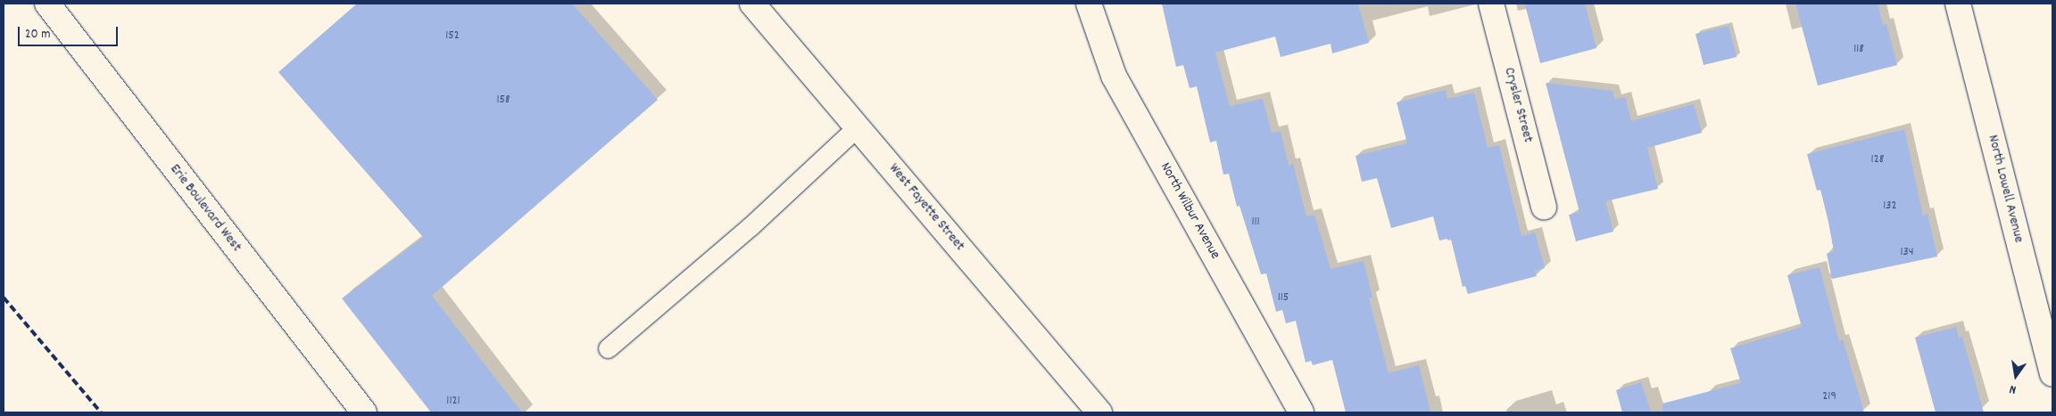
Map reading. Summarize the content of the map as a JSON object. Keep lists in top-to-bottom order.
{
  "streets": {
    "street": [
      "Crysler Street",
      "North Lowell Avenue",
      "West Fayette Street",
      "Erie Boulevard West",
      "North Wilbur Avenue"
    ]
  },
  "house_numbers": [
    "152",
    "118",
    "158",
    "128",
    "132",
    "111",
    "134",
    "115",
    "219",
    "1121"
  ],
  "scale_bar": "20 m",
  "north": "bottom"
}
